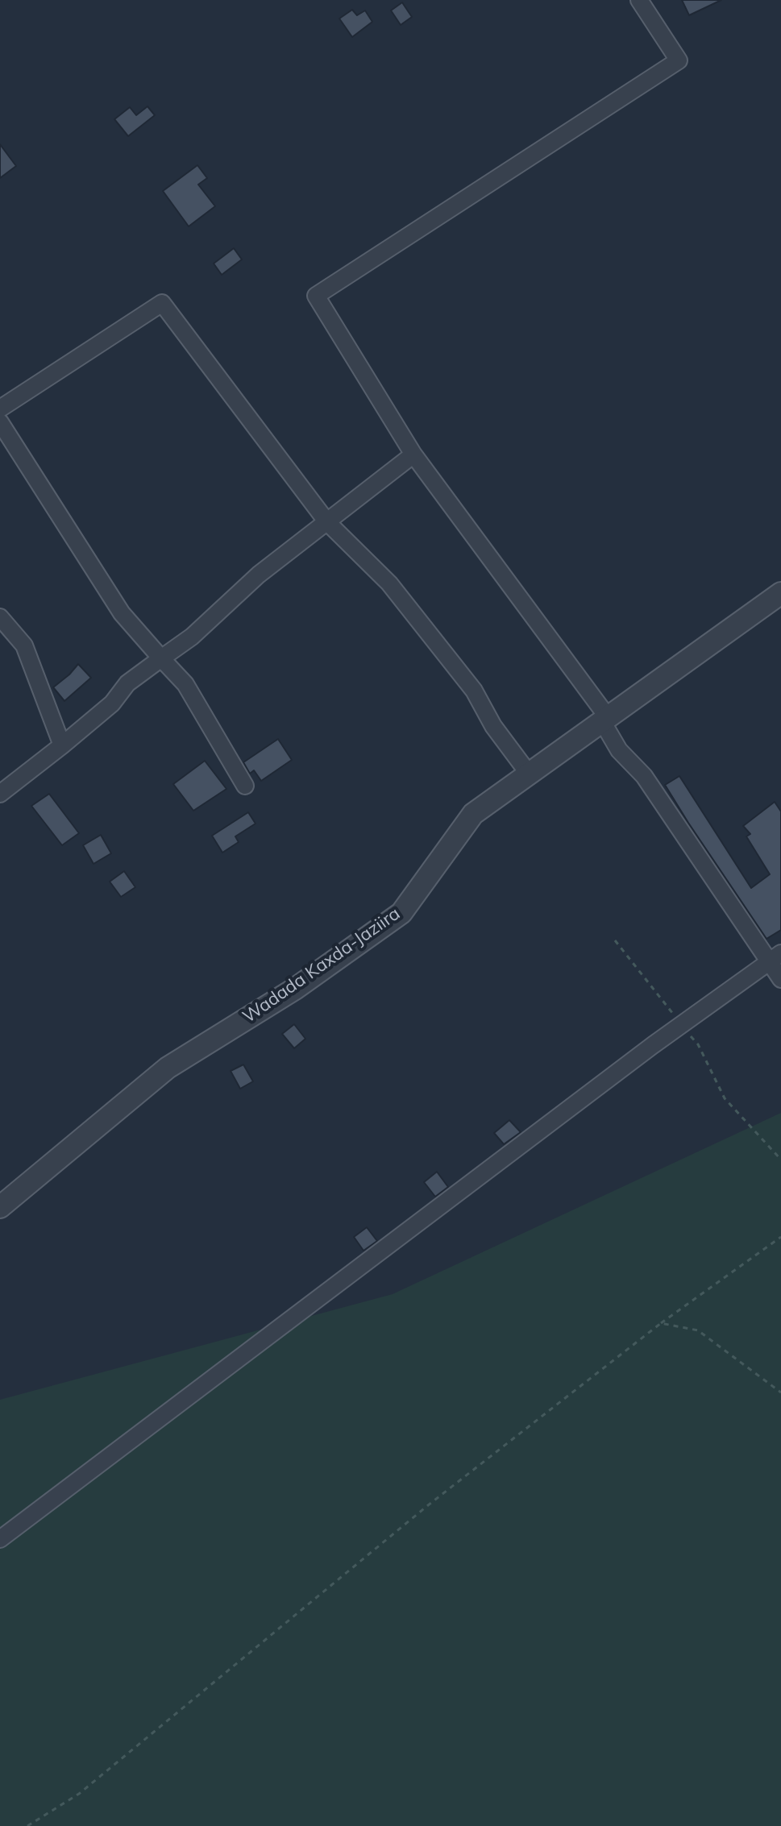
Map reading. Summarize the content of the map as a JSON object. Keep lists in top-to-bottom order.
{
  "streets": {
    "street": ["Wadada Kaxda-Jaziira"]
  }
}
